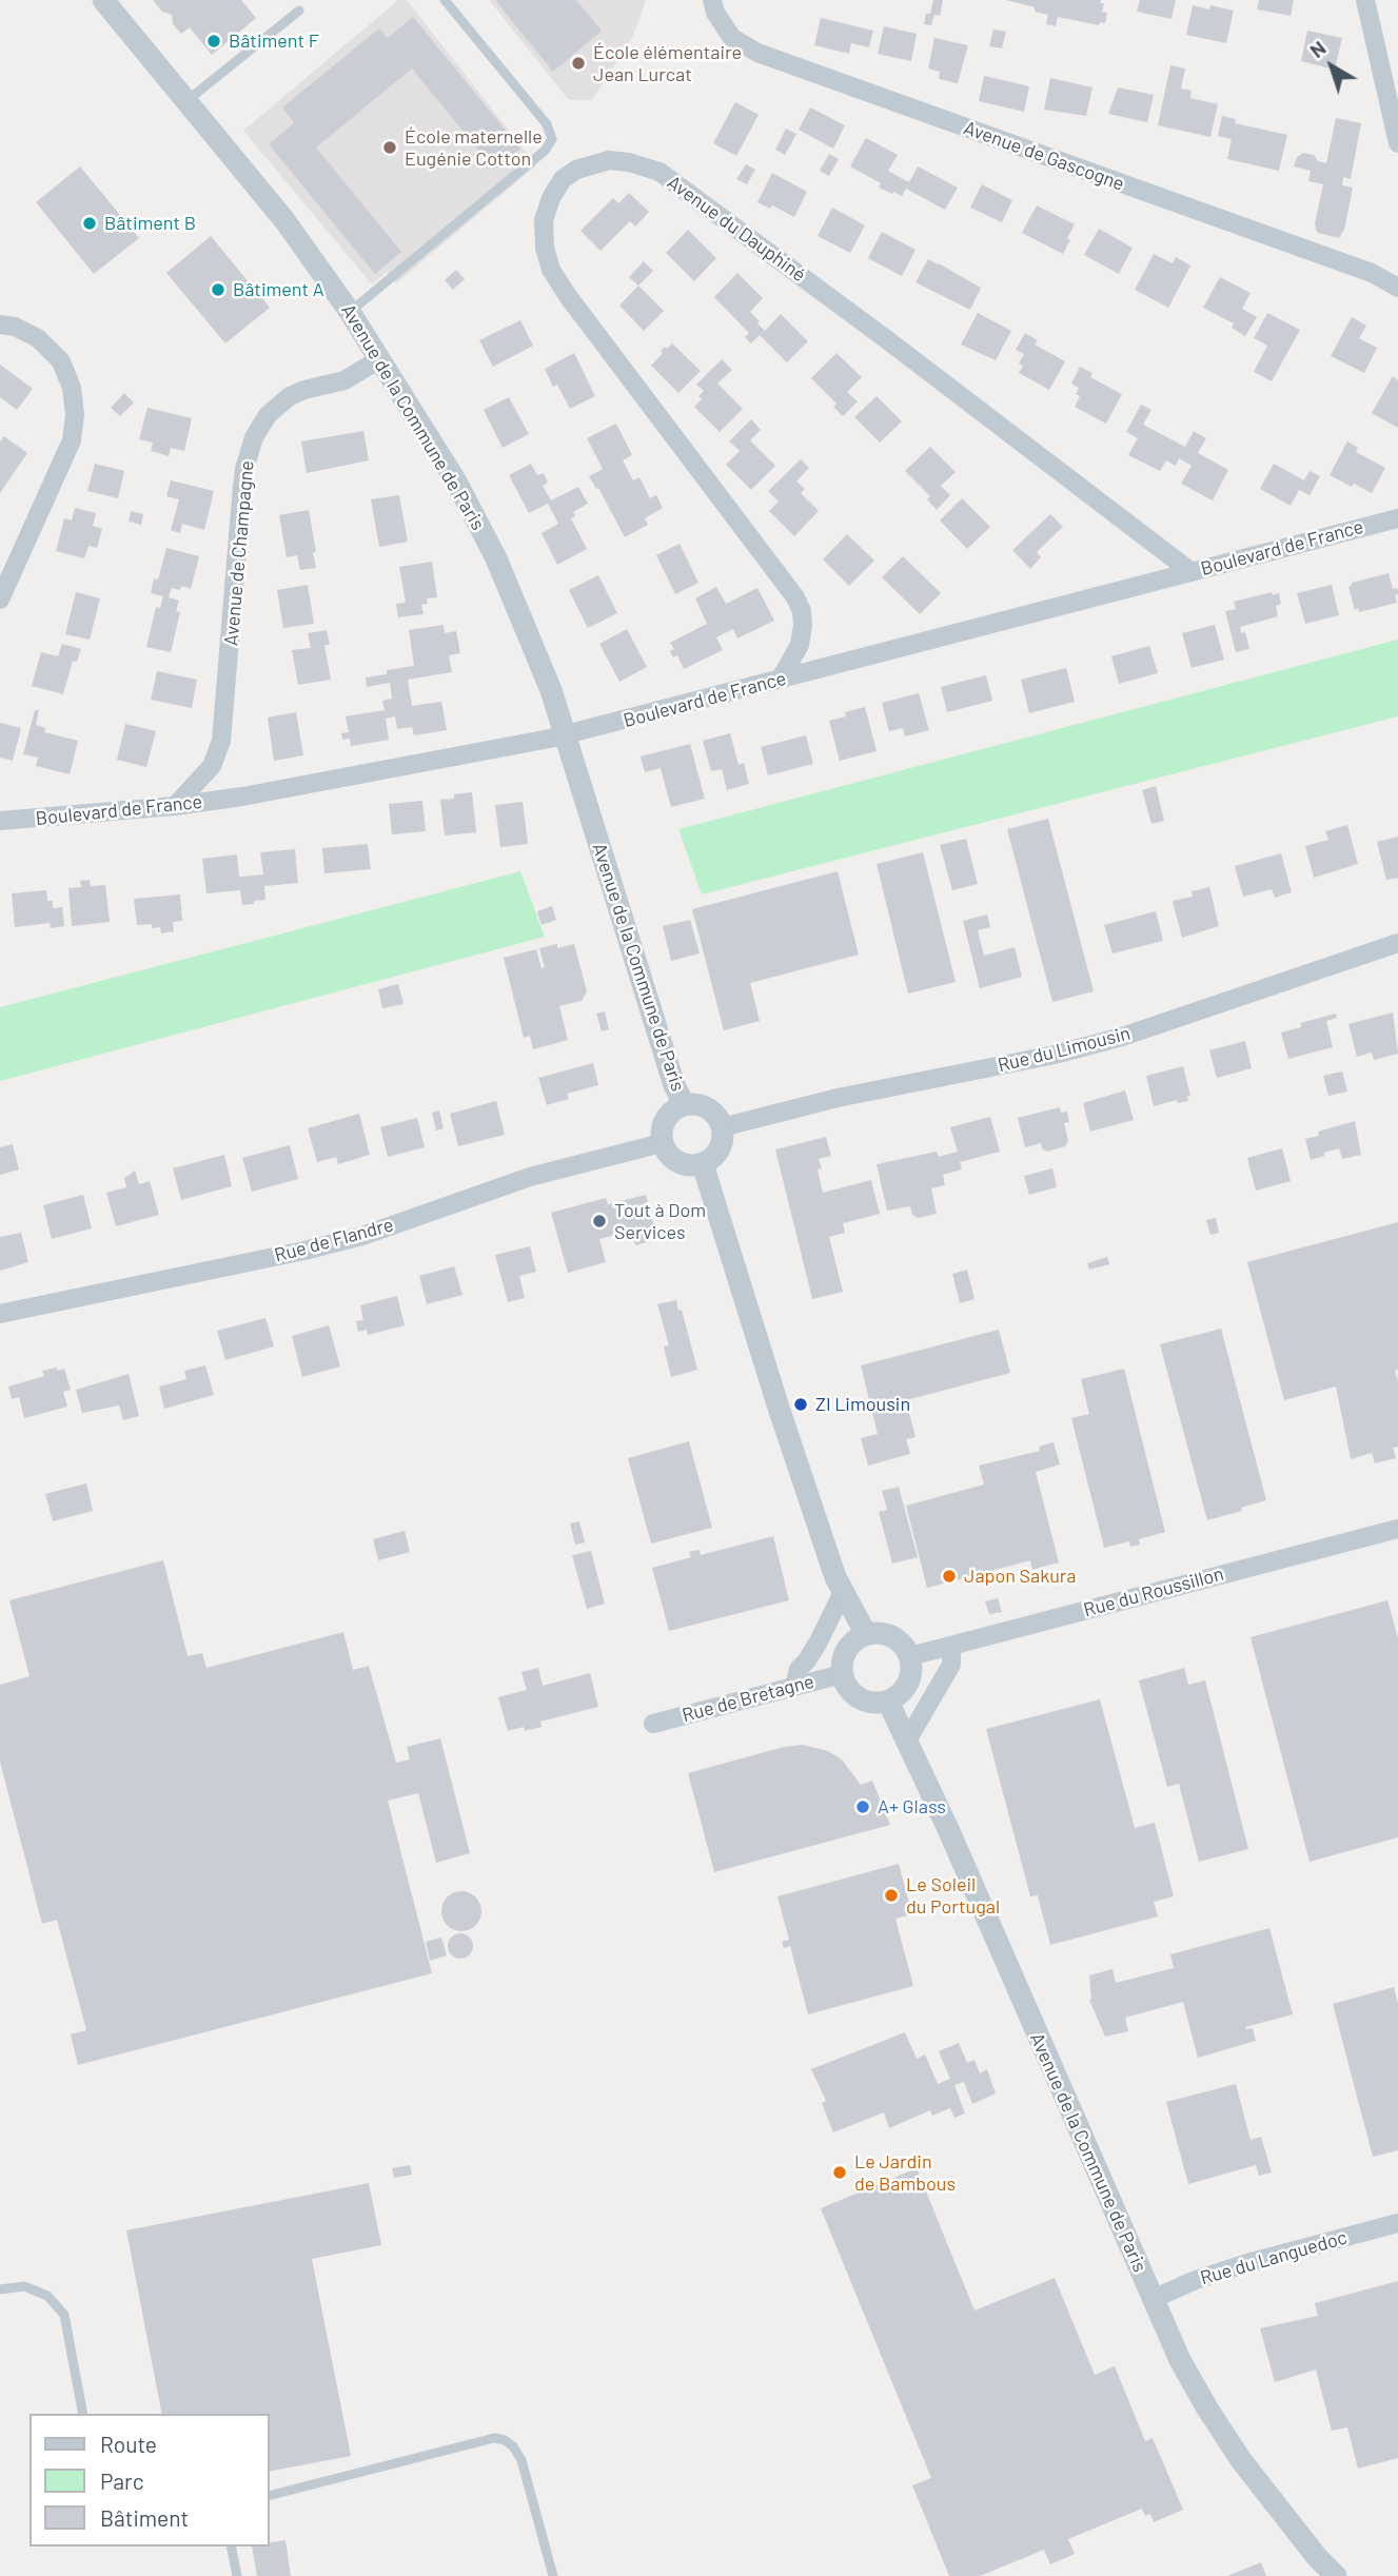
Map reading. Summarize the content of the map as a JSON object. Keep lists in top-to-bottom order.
{
  "streets": {
    "street": [
      "Avenue de Gascogne",
      "Avenue du Dauphiné",
      "Avenue de la Commune de Paris",
      "Boulevard de France",
      "Avenue de Champagne",
      "Rue du Limousin",
      "Rue de Flandre",
      "Rue du Roussillon",
      "Rue de Bretagne",
      "Rue du Languedoc"
    ]
  },
  "crossings": [
    ["Avenue du Dauphiné", "Boulevard de France"],
    ["Avenue de la Commune de Paris", "Boulevard de France"],
    ["Avenue de la Commune de Paris", "Avenue de Champagne"],
    ["Avenue de la Commune de Paris", "Rue du Limousin"],
    ["Avenue de la Commune de Paris", "Rue de Flandre"],
    ["Avenue de la Commune de Paris", "Rue du Roussillon"],
    ["Avenue de la Commune de Paris", "Rue de Bretagne"],
    ["Avenue de la Commune de Paris", "Rue du Languedoc"],
    ["Boulevard de France", "Avenue de Champagne"],
    ["Rue du Limousin", "Rue de Flandre"],
    ["Rue du Roussillon", "Rue de Bretagne"]
  ],
  "places": [
    "Bâtiment F",
    "École élémentaire Jean Lurcat",
    "École maternelle Eugénie Cotton",
    "Bâtiment B",
    "Bâtiment A",
    "Tout à Dom Services",
    "ZI Limousin",
    "Japon Sakura",
    "A+ Glass",
    "Le Soleil du Portugal",
    "Le Jardin de Bambous"
  ],
  "legend": ["Route", "Parc", "Bâtiment"],
  "north": "top left"
}
